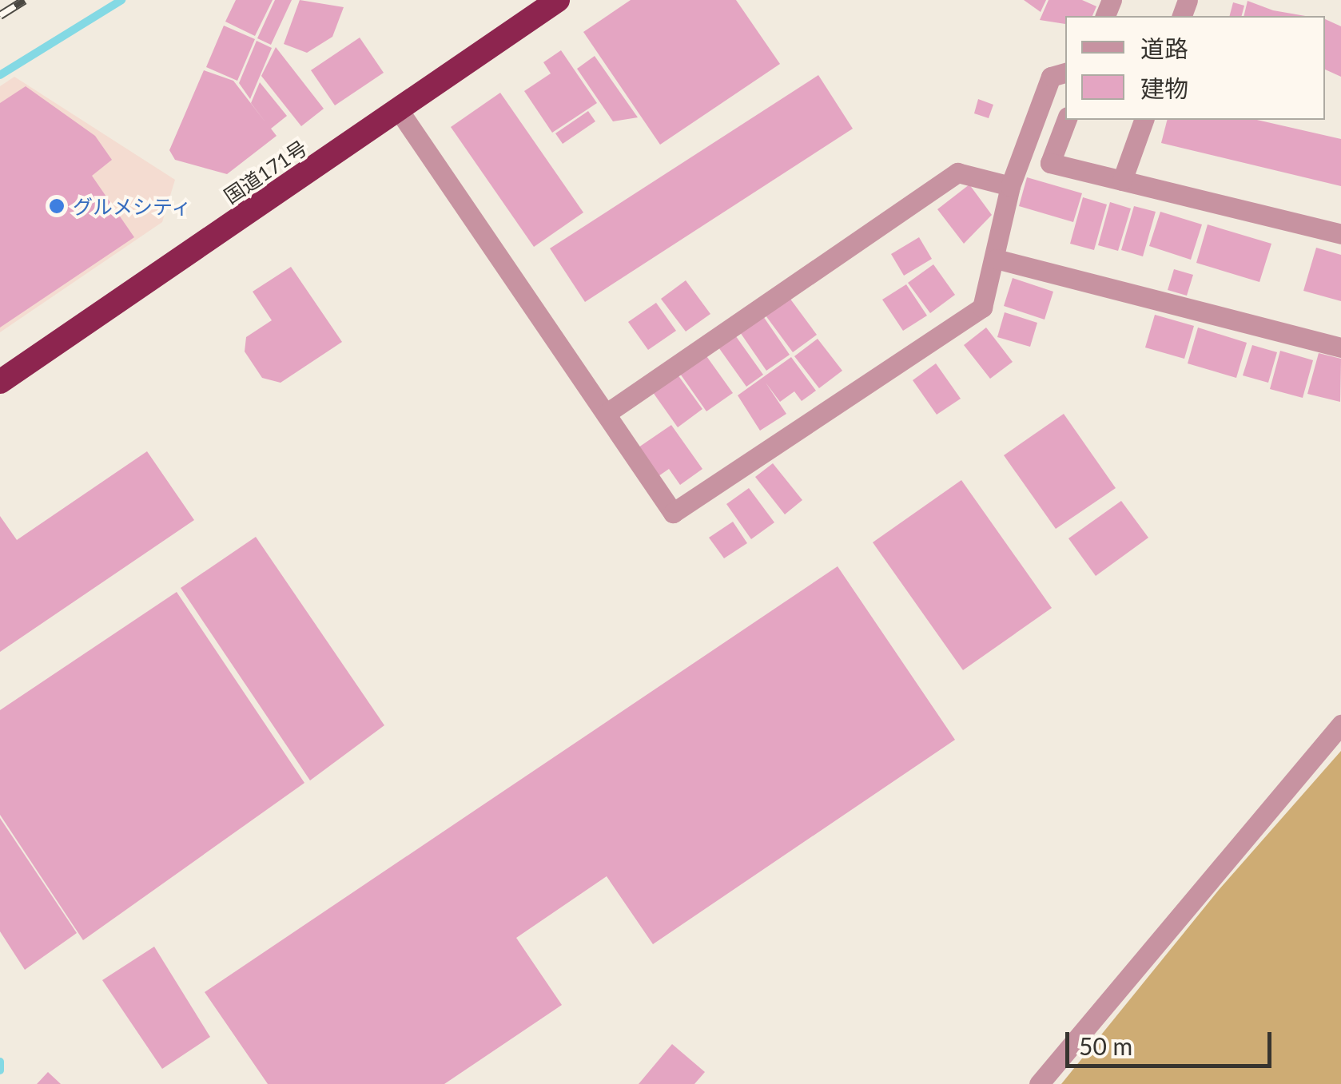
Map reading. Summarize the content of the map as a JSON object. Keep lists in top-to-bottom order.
{
  "streets": {
    "highway": ["国道171号"]
  },
  "places": ["グルメシティ"],
  "legend": ["道路", "建物"],
  "scale_bar": "50 m"
}
